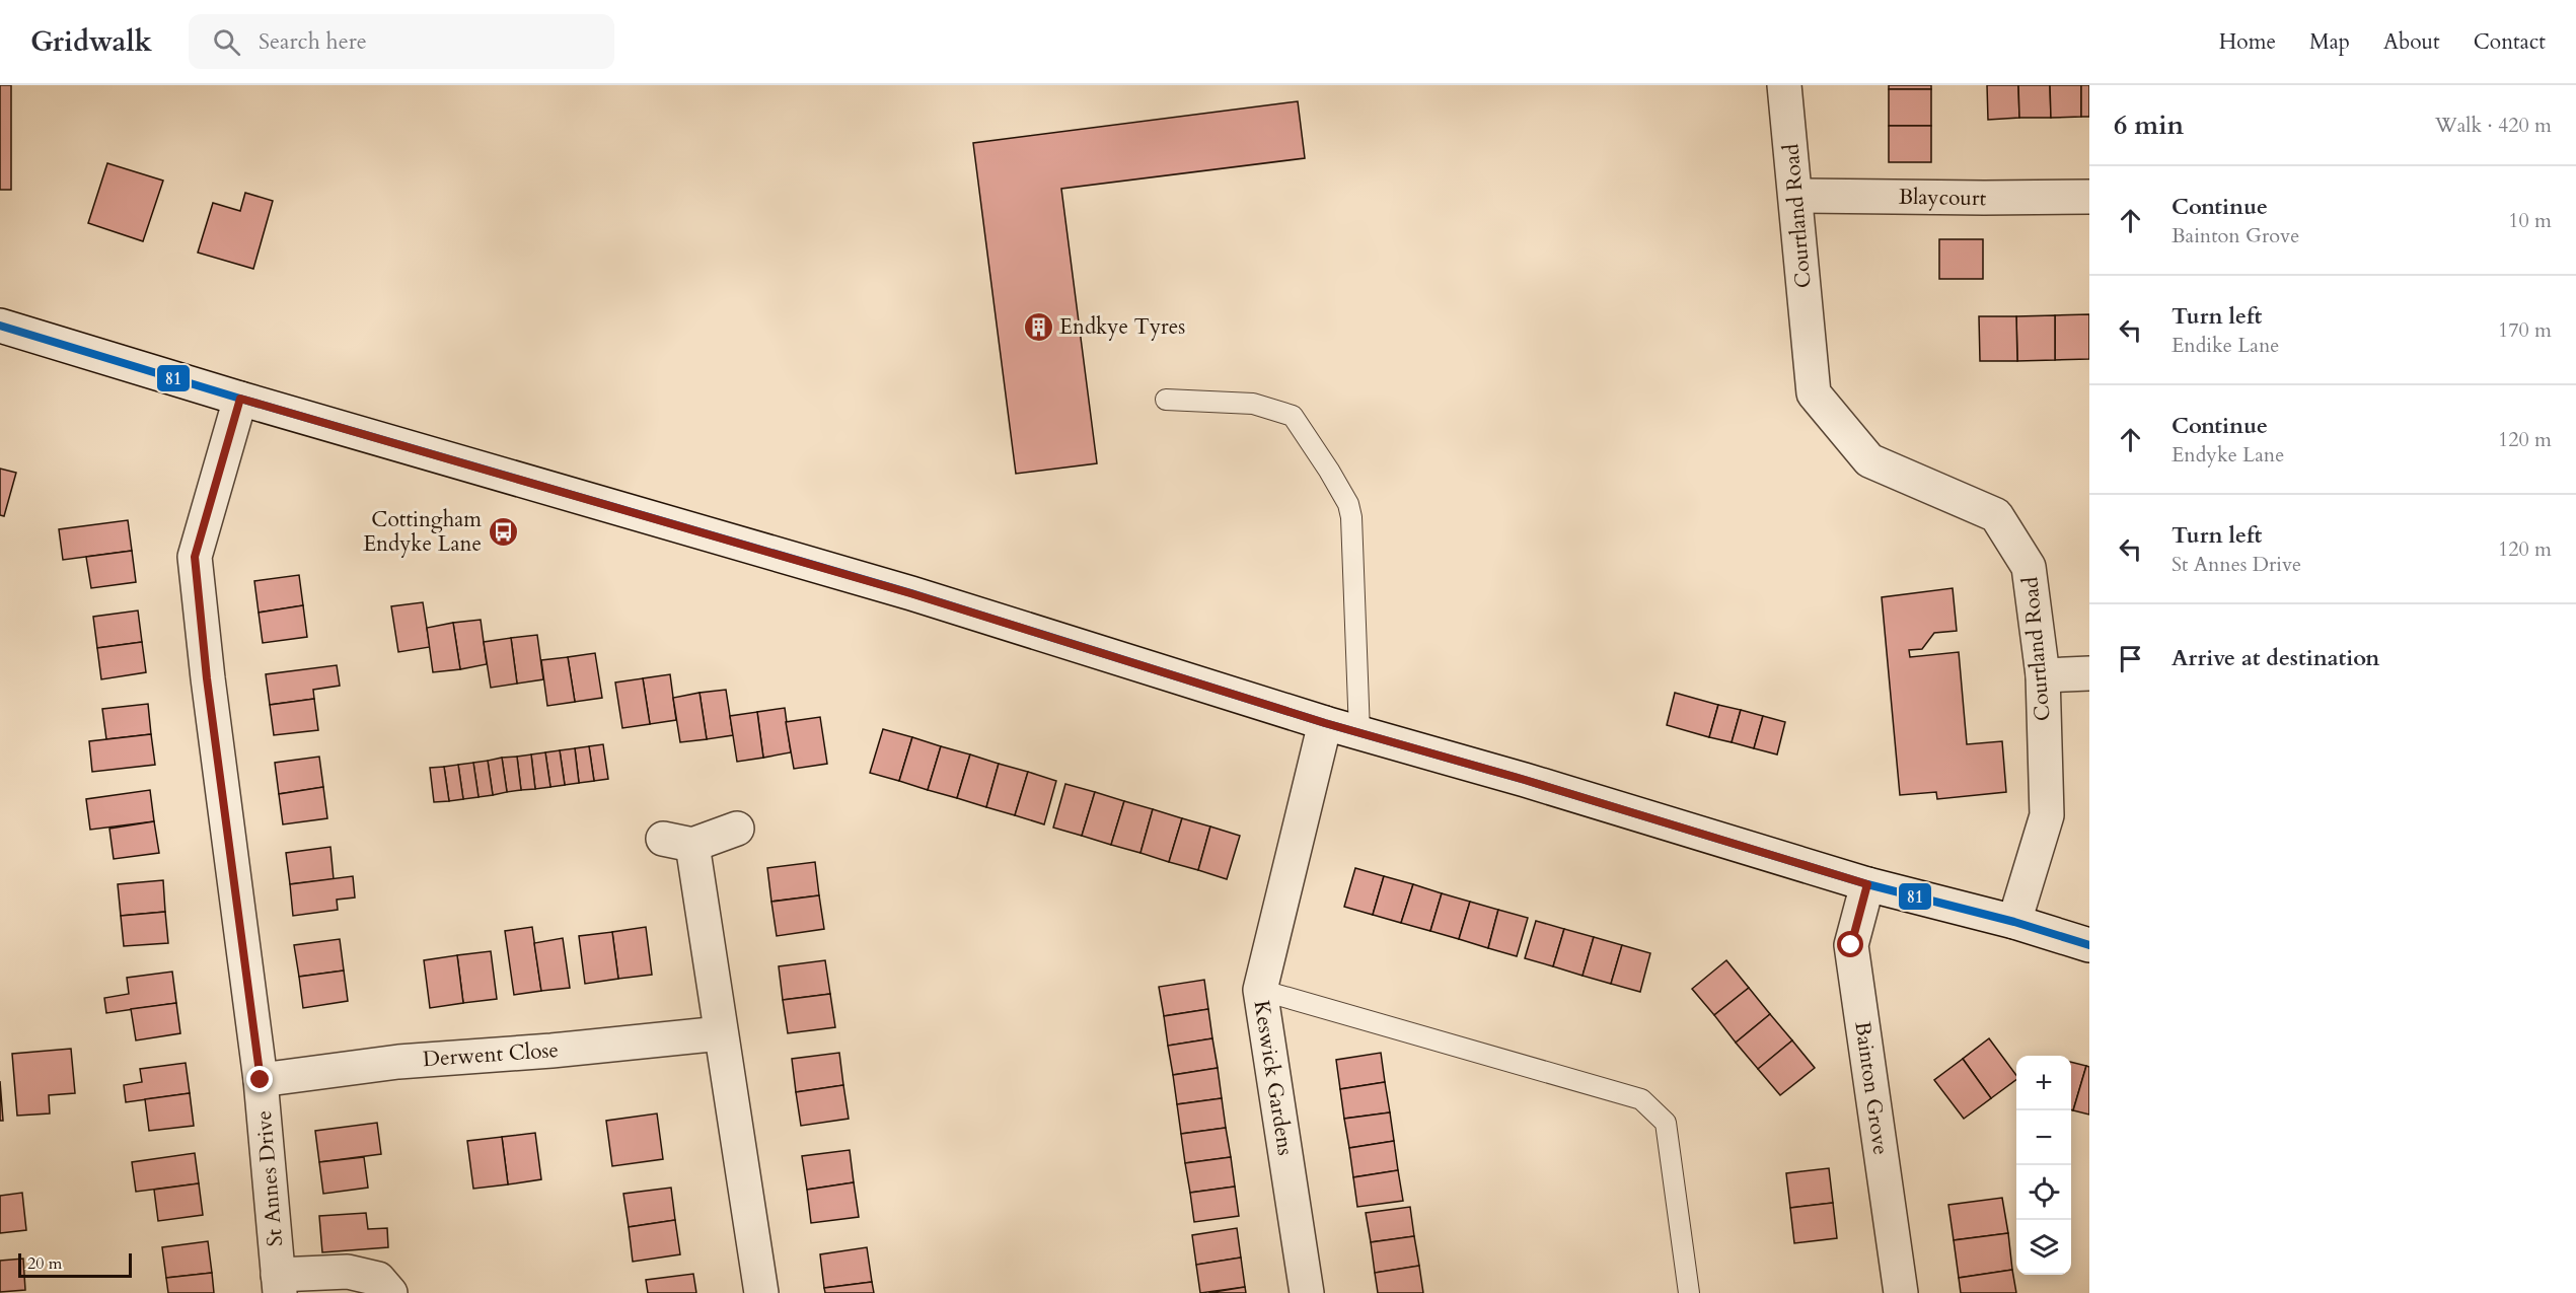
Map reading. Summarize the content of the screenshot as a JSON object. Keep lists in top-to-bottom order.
{
  "streets": {
    "street": [
      "Blaycourt",
      "Courtland Road",
      "Derwent Close",
      "Keswick Gardens",
      "Bainton Grove",
      "St Annes Drive"
    ]
  },
  "crossings": [
    ["Blaycourt", "Courtland Road"],
    ["Derwent Close", "St Annes Drive"]
  ],
  "places": {
    "building": ["Endkye Tyres"],
    "bus stop": ["Cottingham Endyke Lane"]
  },
  "lines": ["transit line 81"],
  "scale_bar": "20 m",
  "page": {
    "header": "Gridwalk",
    "search": "Search here",
    "nav": [
      "Home",
      "Map",
      "About",
      "Contact"
    ],
    "heading": ["6 min", "Walk · 420 m"],
    "list": [
      ["Continue", "Bainton Grove", "10 m"],
      ["Turn left", "Endike Lane", "170 m"],
      ["Continue", "Endyke Lane", "120 m"],
      ["Turn left", "St Annes Drive", "120 m"],
      "Arrive at destination"
    ],
    "map_buttons": ["+", "−"],
    "scale": "20 m"
  }
}
